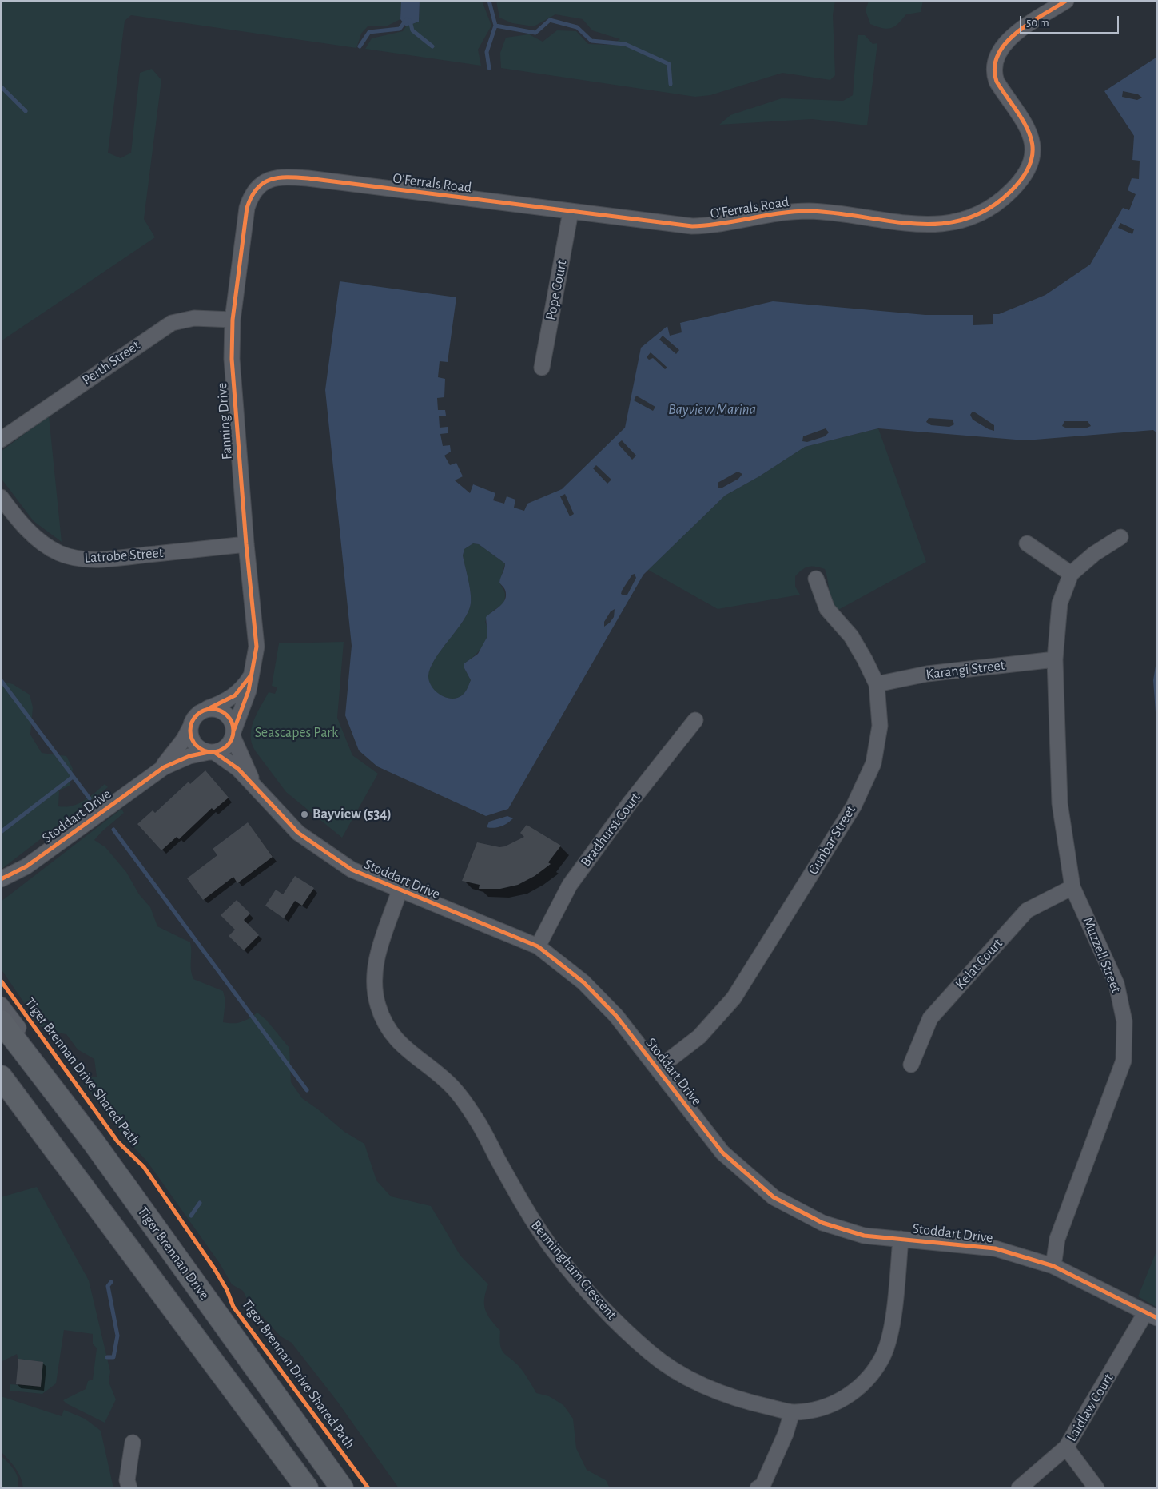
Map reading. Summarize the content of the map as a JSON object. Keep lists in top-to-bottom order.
{
  "streets": {
    "main road": ["Tiger Brennan Drive"],
    "street": [
      "O'Ferrals Road",
      "Pope Court",
      "Perth Street",
      "Fanning Drive",
      "Latrobe Street",
      "Karangi Street",
      "Stoddart Drive",
      "Bradhurst Court",
      "Gunbar Street",
      "Muzzell Street",
      "Kelat Court",
      "Bermingham Crescent",
      "Laidlaw Court"
    ],
    "cycle path": ["Tiger Brennan Drive Shared Path"]
  },
  "crossings": [
    ["O'Ferrals Road", "Pope Court"],
    ["O'Ferrals Road", "Fanning Drive"],
    ["Perth Street", "Fanning Drive"],
    ["Fanning Drive", "Latrobe Street"],
    ["Fanning Drive", "Stoddart Drive"],
    ["Karangi Street", "Gunbar Street"],
    ["Karangi Street", "Muzzell Street"],
    ["Stoddart Drive", "Bradhurst Court"],
    ["Stoddart Drive", "Gunbar Street"],
    ["Stoddart Drive", "Muzzell Street"],
    ["Stoddart Drive", "Bermingham Crescent"],
    ["Stoddart Drive", "Laidlaw Court"],
    ["Muzzell Street", "Kelat Court"]
  ],
  "water": ["Bayview Marina"],
  "parks": ["Seascapes Park"],
  "places": ["Bayview (534)"],
  "scale_bar": "50 m"
}
